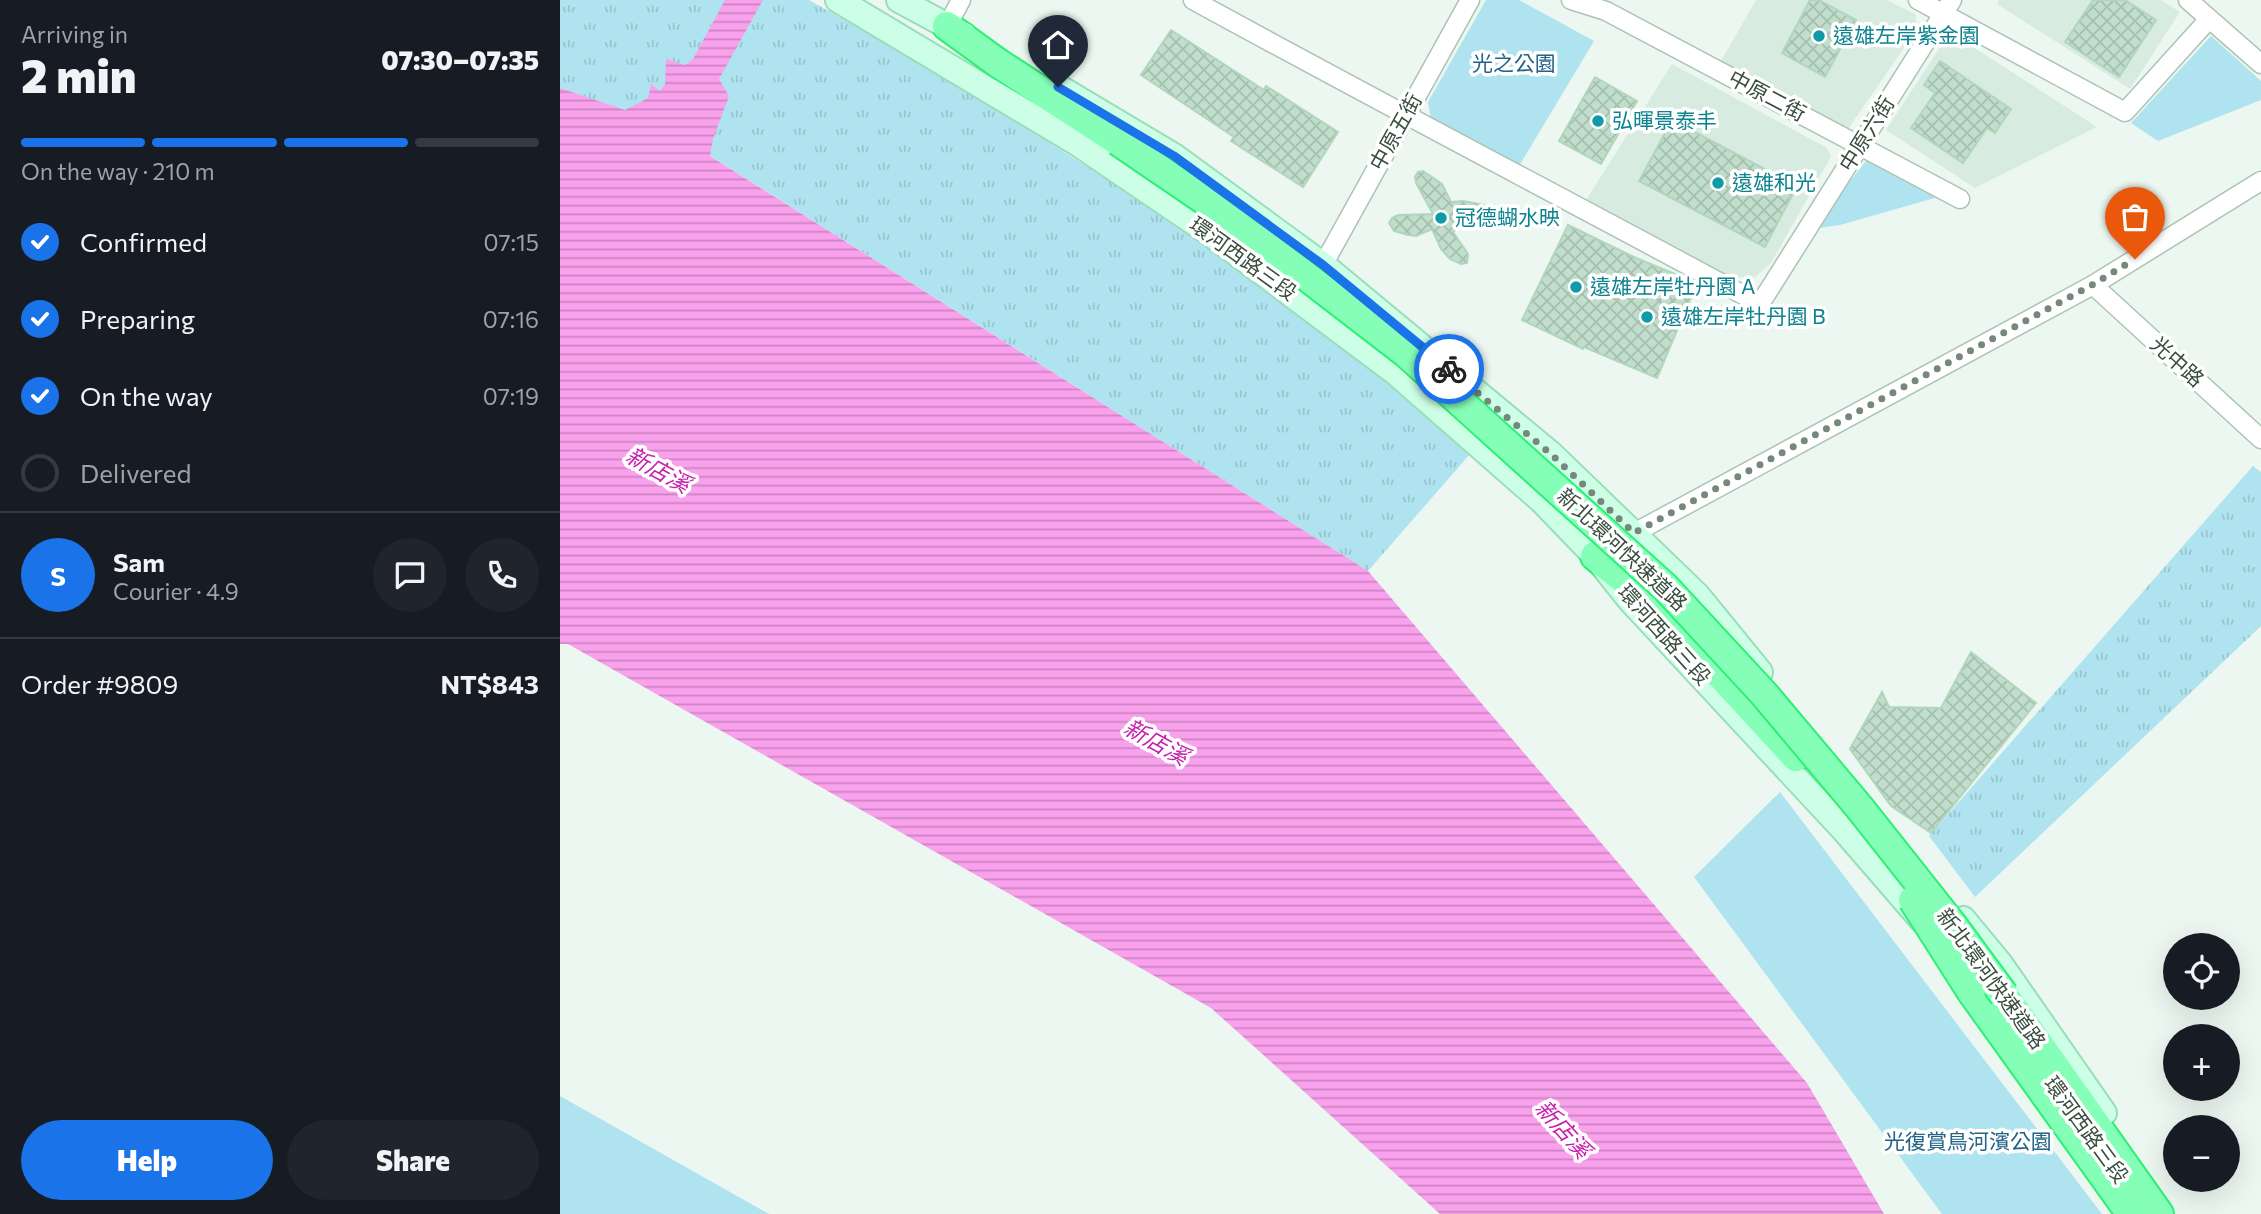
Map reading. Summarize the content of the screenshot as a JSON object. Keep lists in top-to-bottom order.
{
  "streets": {
    "highway": ["新北環河快速道路"],
    "main road": ["環河西路三段"],
    "street": [
      "中原二街",
      "中原五街",
      "中原六街",
      "光中路"
    ]
  },
  "crossings": [
    ["中原二街", "中原六街"],
    ["中原五街", "中原六街"],
    ["中原五街", "環河西路三段"],
    ["環河西路三段", "新北環河快速道路"]
  ],
  "water": ["新店溪"],
  "parks": ["光之公園", "光復賞鳥河濱公園"],
  "places": [
    "遠雄左岸紫金園",
    "弘暉景泰丰",
    "遠雄和光",
    "冠德蝴水映",
    "遠雄左岸牡丹園 A",
    "遠雄左岸牡丹園 B"
  ],
  "page": {
    "heading": ["2 min", "Arriving in", "07:30–07:35"],
    "panel": [
      "Sam",
      "Courier · 4.9",
      "Order #9809",
      "NT$843"
    ],
    "bar": "On the way · 210 m",
    "list": [
      ["Confirmed", "07:15"],
      ["Preparing", "07:16"],
      ["On the way", "07:19"],
      "Delivered"
    ],
    "round": "S",
    "map_buttons": ["+", "−"],
    "buttons": ["Help", "Share"]
  }
}
